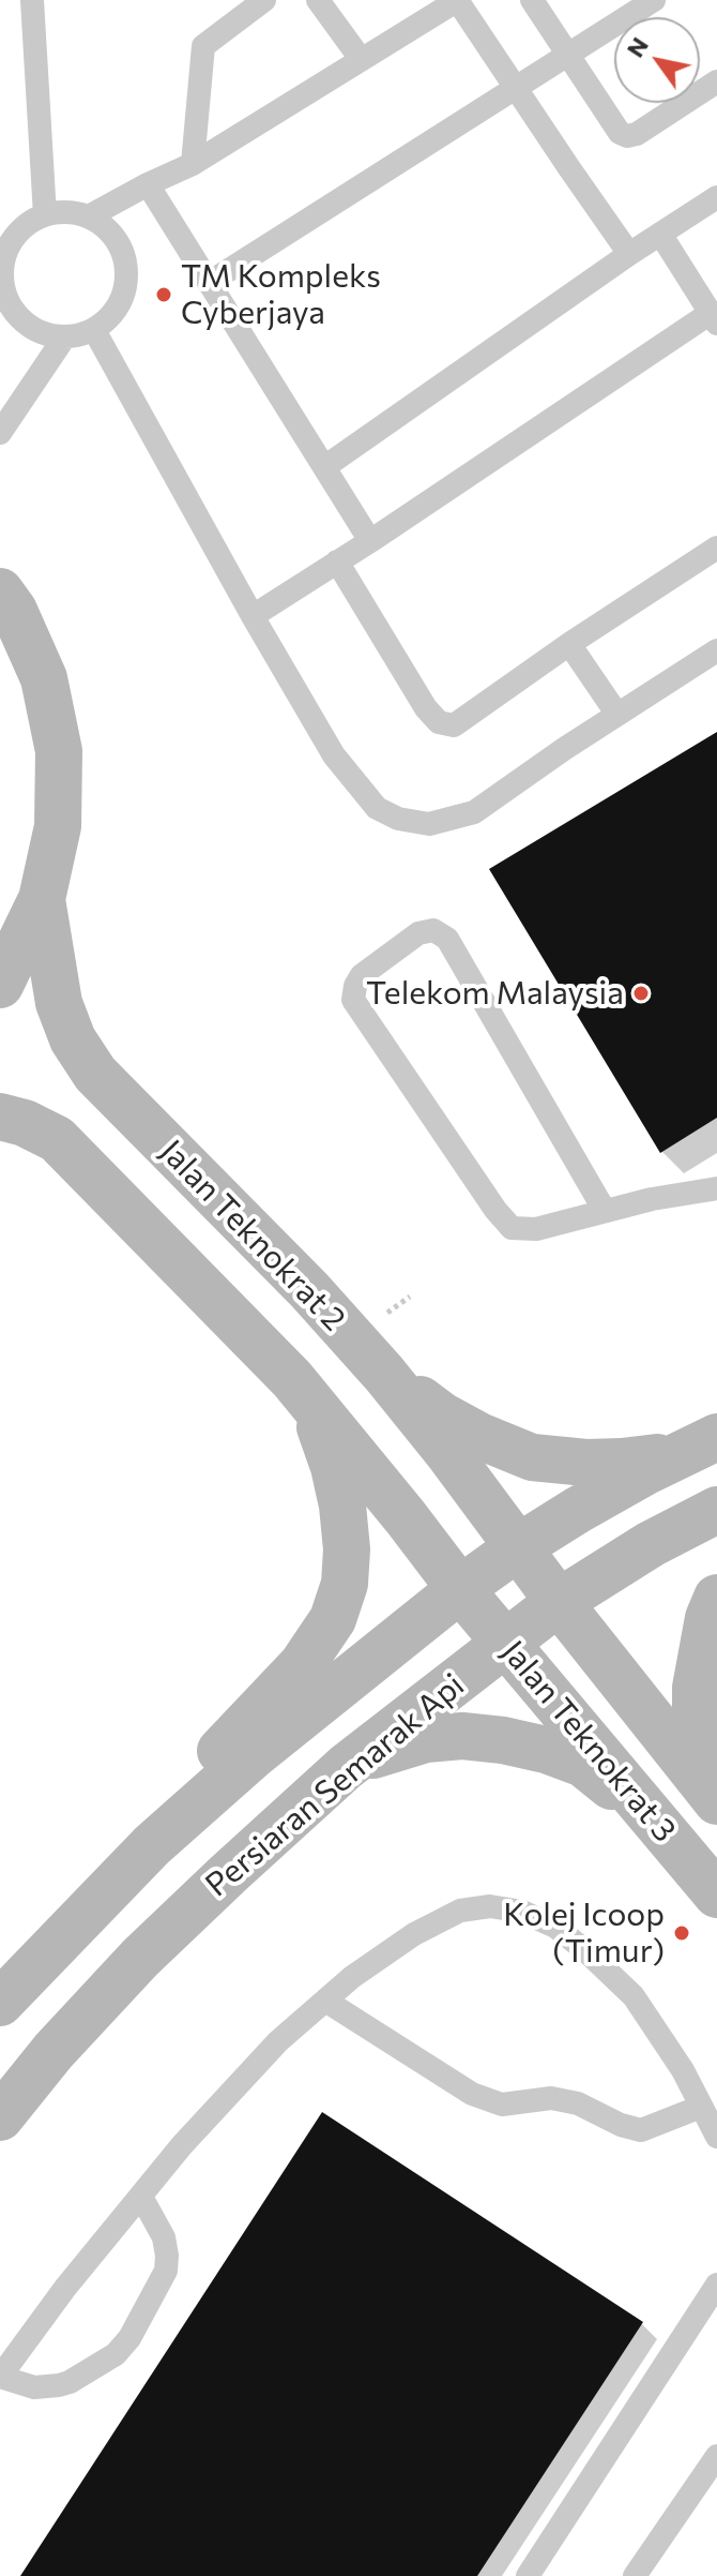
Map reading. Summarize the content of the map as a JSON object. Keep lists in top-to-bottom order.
{
  "streets": {
    "main road": ["Jalan Teknokrat 2", "Jalan Teknokrat 3", "Persiaran Semarak Api"]
  },
  "crossings": [
    ["Jalan Teknokrat 2", "Jalan Teknokrat 3"],
    ["Jalan Teknokrat 3", "Persiaran Semarak Api"]
  ],
  "places": ["TM Kompleks Cyberjaya", "Telekom Malaysia", "Kolej Icoop (Timur)"],
  "north": "top left"
}
